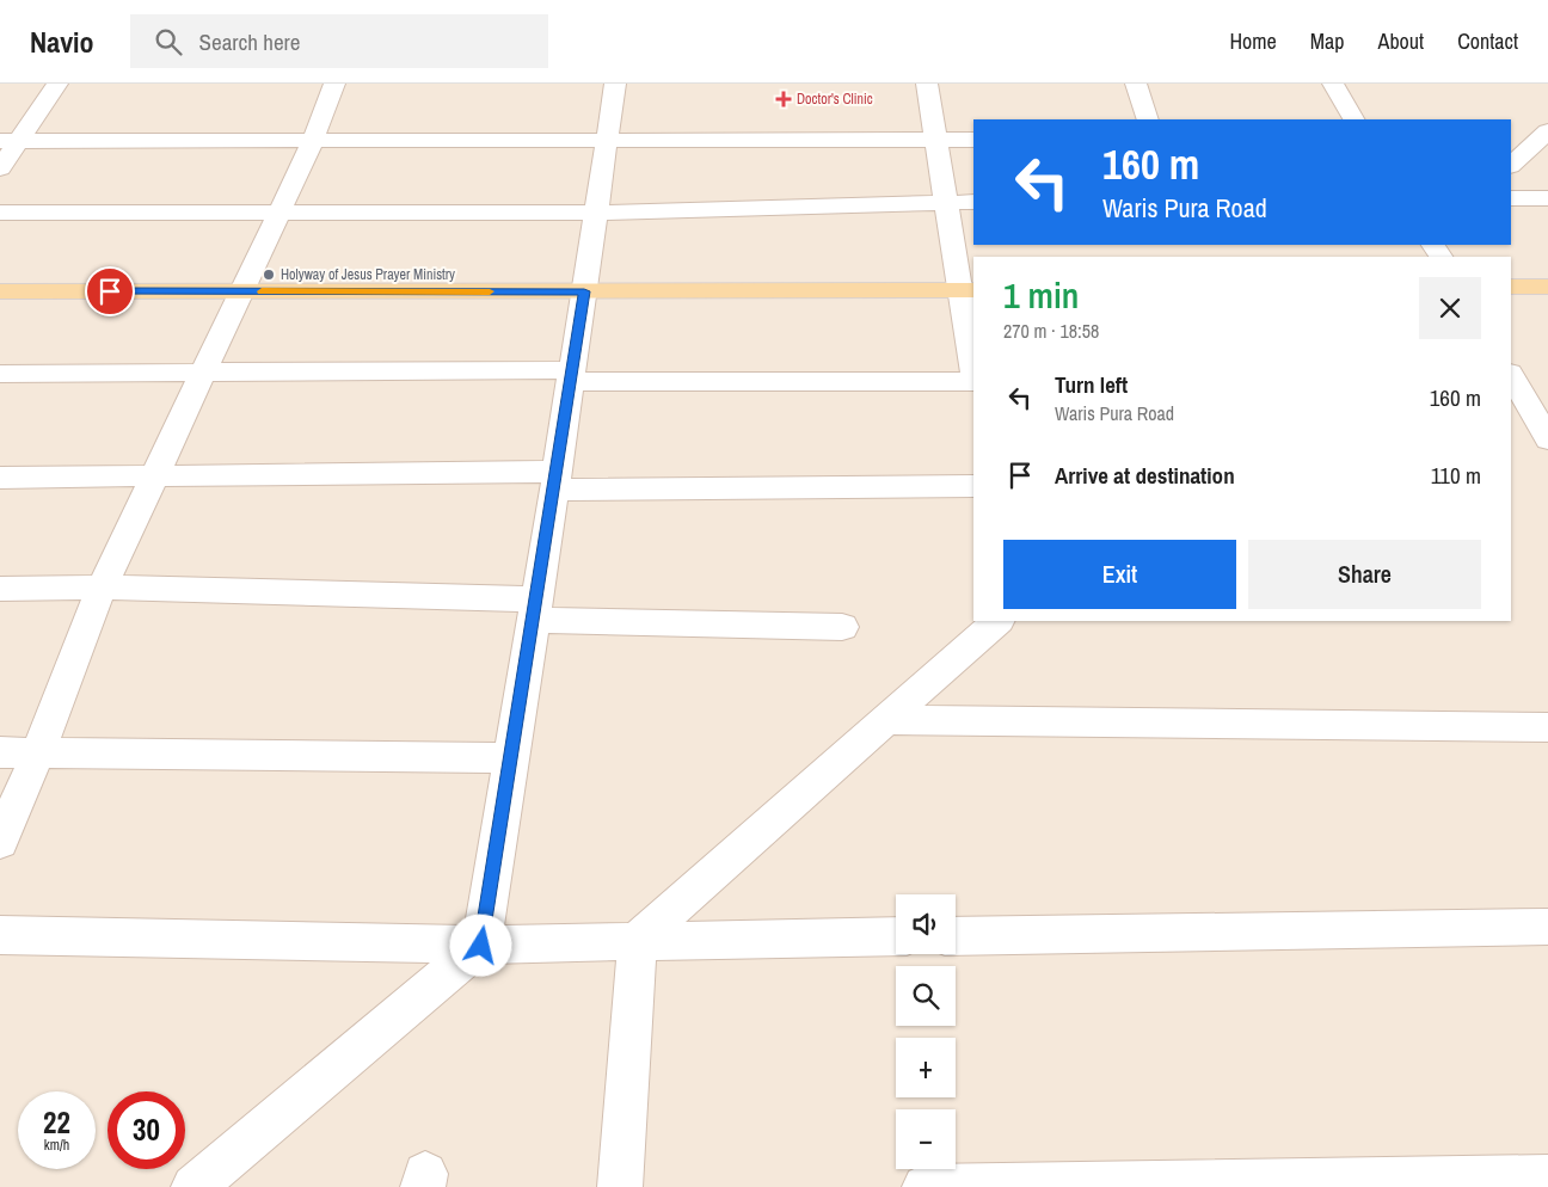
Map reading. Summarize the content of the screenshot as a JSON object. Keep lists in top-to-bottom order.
{
  "places": {
    "health": ["Doctor's Clinic"],
    "other": ["Holyway of Jesus Prayer Ministry"]
  },
  "page": {
    "header": "Navio",
    "search": "Search here",
    "nav": [
      "Home",
      "Map",
      "About",
      "Contact"
    ],
    "turn": ["160 m", "Waris Pura Road"],
    "heading": ["1 min", "270 m · 18:58"],
    "list": [
      {
        "name": "Turn left",
        "note": "Waris Pura Road",
        "value": "160 m"
      },
      {
        "name": "Arrive at destination",
        "value": "110 m"
      }
    ],
    "buttons": ["Exit", "Share"],
    "map_buttons": ["+", "−"],
    "speed": "22 km/h",
    "limit": "30"
  }
}
